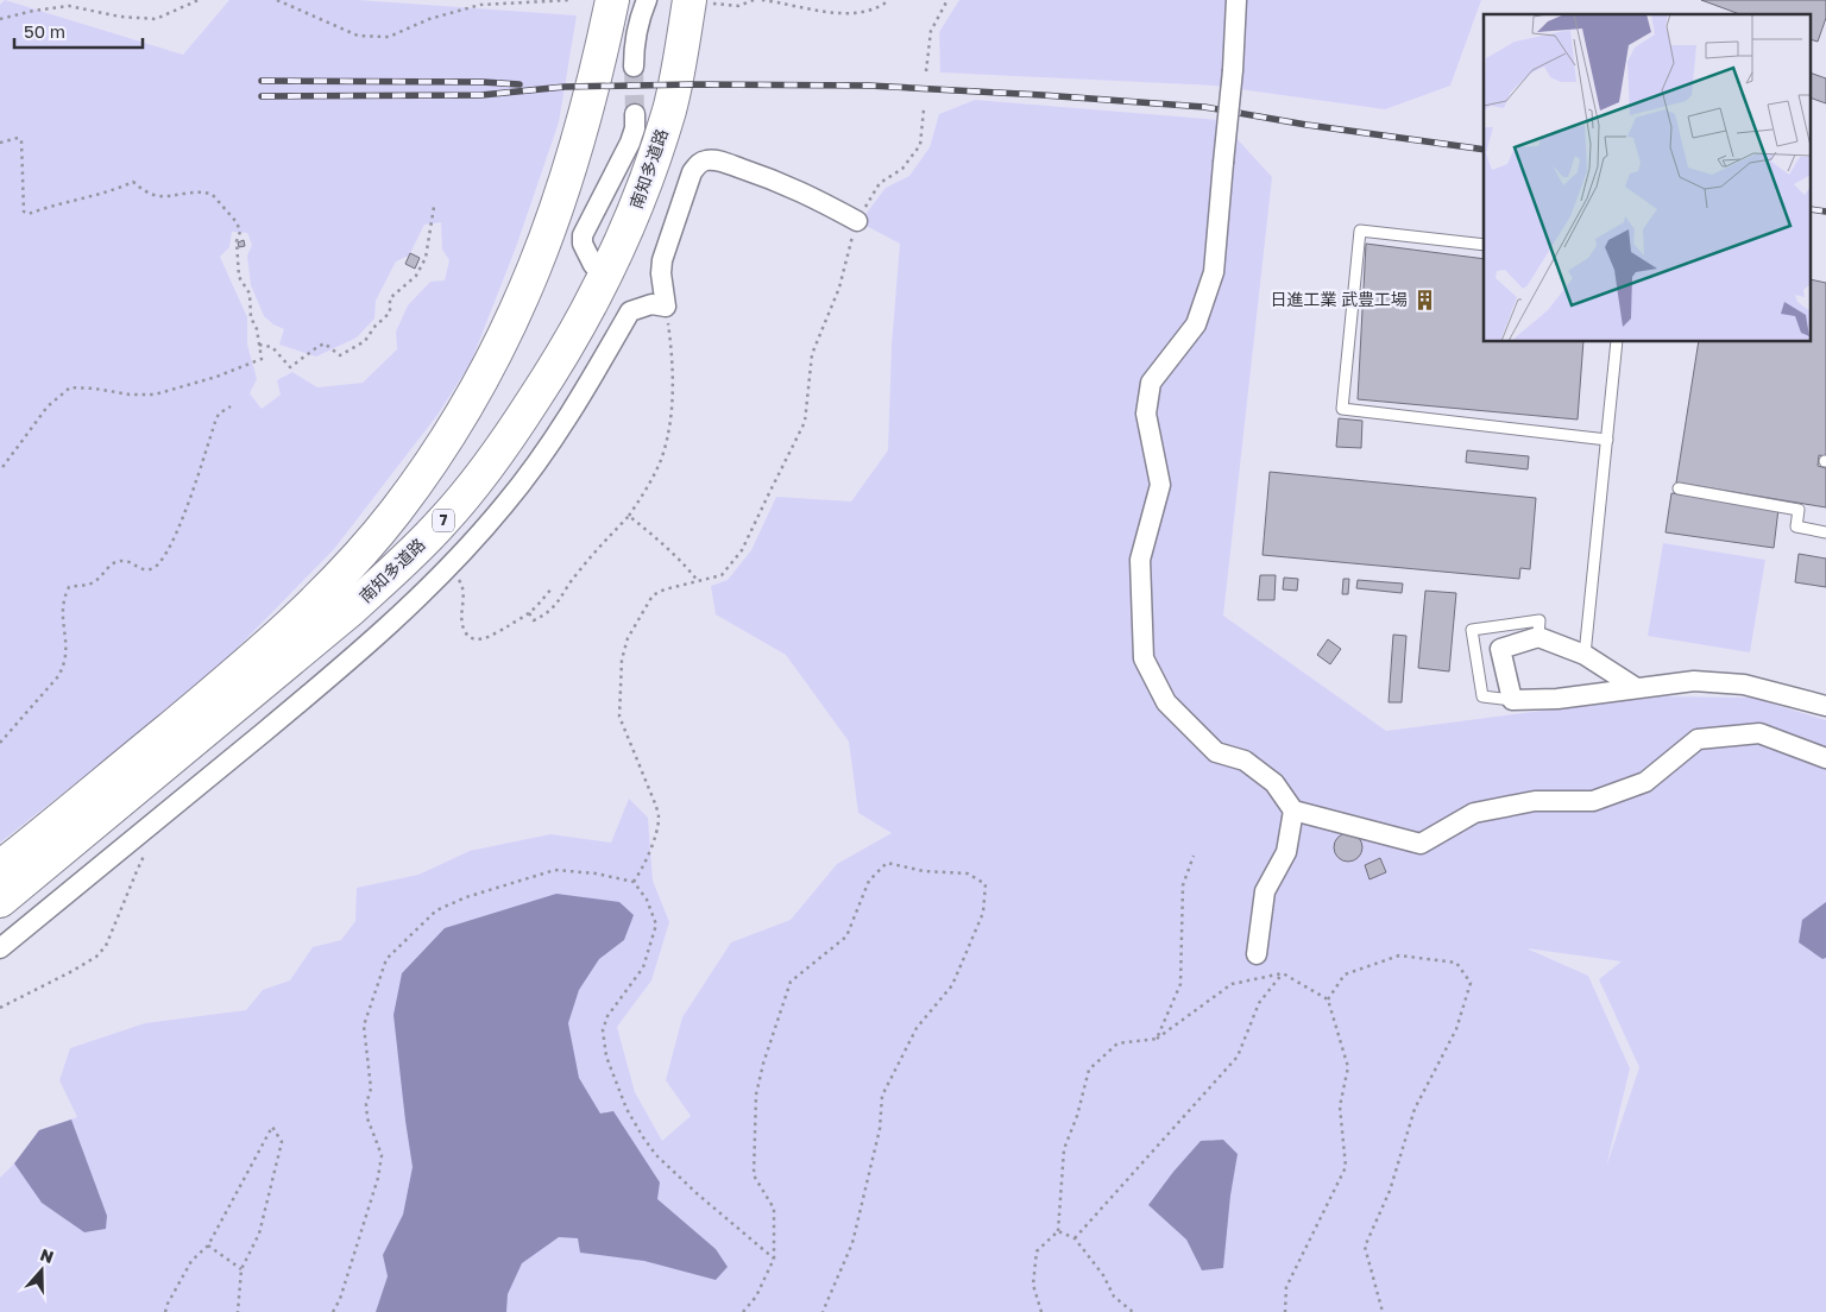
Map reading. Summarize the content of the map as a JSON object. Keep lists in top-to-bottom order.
{
  "streets": {
    "highway": ["南知多道路", "7"]
  },
  "places": {
    "building": ["日進工業 武豊工場"]
  },
  "scale_bar": "50 m",
  "north": "top"
}
